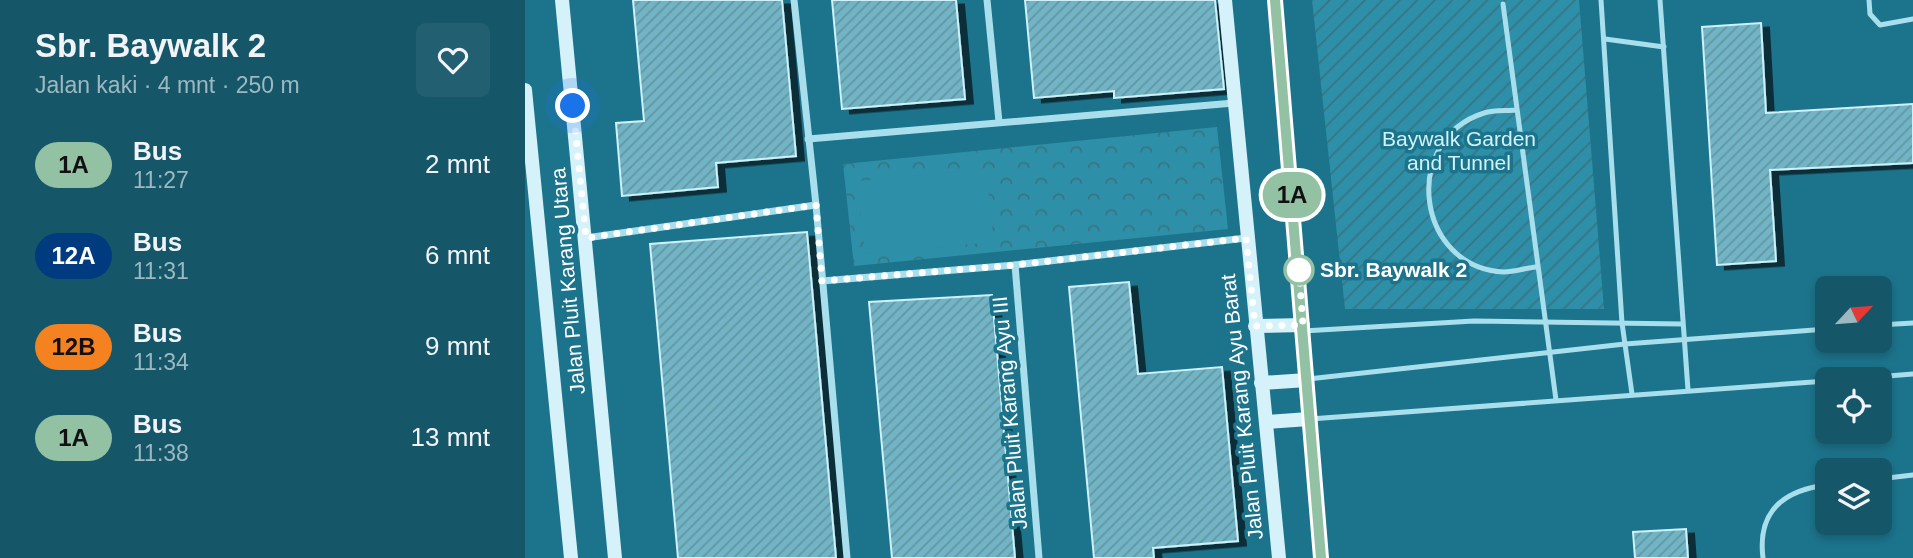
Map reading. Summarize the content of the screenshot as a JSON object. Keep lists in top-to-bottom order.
{
  "streets": {
    "street": ["Jalan Pluit Karang Utara", "Jalan Pluit Karang Ayu Barat", "Jalan Pluit Karang Ayu III"]
  },
  "parks": ["Baywalk Garden and Tunnel"],
  "places": ["Sbr. Baywalk 2"],
  "lines": ["bus line 1A"],
  "north": "top right",
  "page": {
    "heading": ["Sbr. Baywalk 2", "Jalan kaki · 4 mnt · 250 m"],
    "on_map": "1A",
    "list": [
      {
        "mark": "1A",
        "name": "Bus",
        "note": "11:27",
        "value": "2 mnt"
      },
      {
        "mark": "12A",
        "name": "Bus",
        "note": "11:31",
        "value": "6 mnt"
      },
      {
        "mark": "12B",
        "name": "Bus",
        "note": "11:34",
        "value": "9 mnt"
      },
      {
        "mark": "1A",
        "name": "Bus",
        "note": "11:38",
        "value": "13 mnt"
      }
    ]
  }
}
